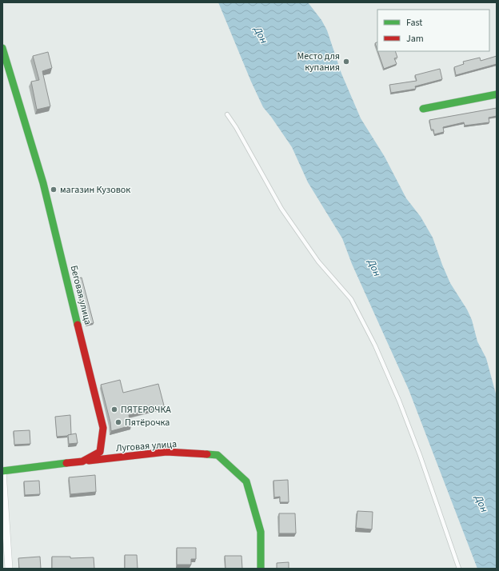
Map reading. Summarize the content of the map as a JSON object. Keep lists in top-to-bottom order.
{
  "streets": {
    "street": ["Беговая улица", "Луговая улица"]
  },
  "crossings": [
    ["Беговая улица", "Луговая улица"]
  ],
  "water": ["Дон"],
  "places": [
    "Место для купания",
    "магазин Кузовок",
    "ПЯТЕРОЧКА",
    "Пятёрочка"
  ],
  "legend": ["Fast", "Jam"]
}
